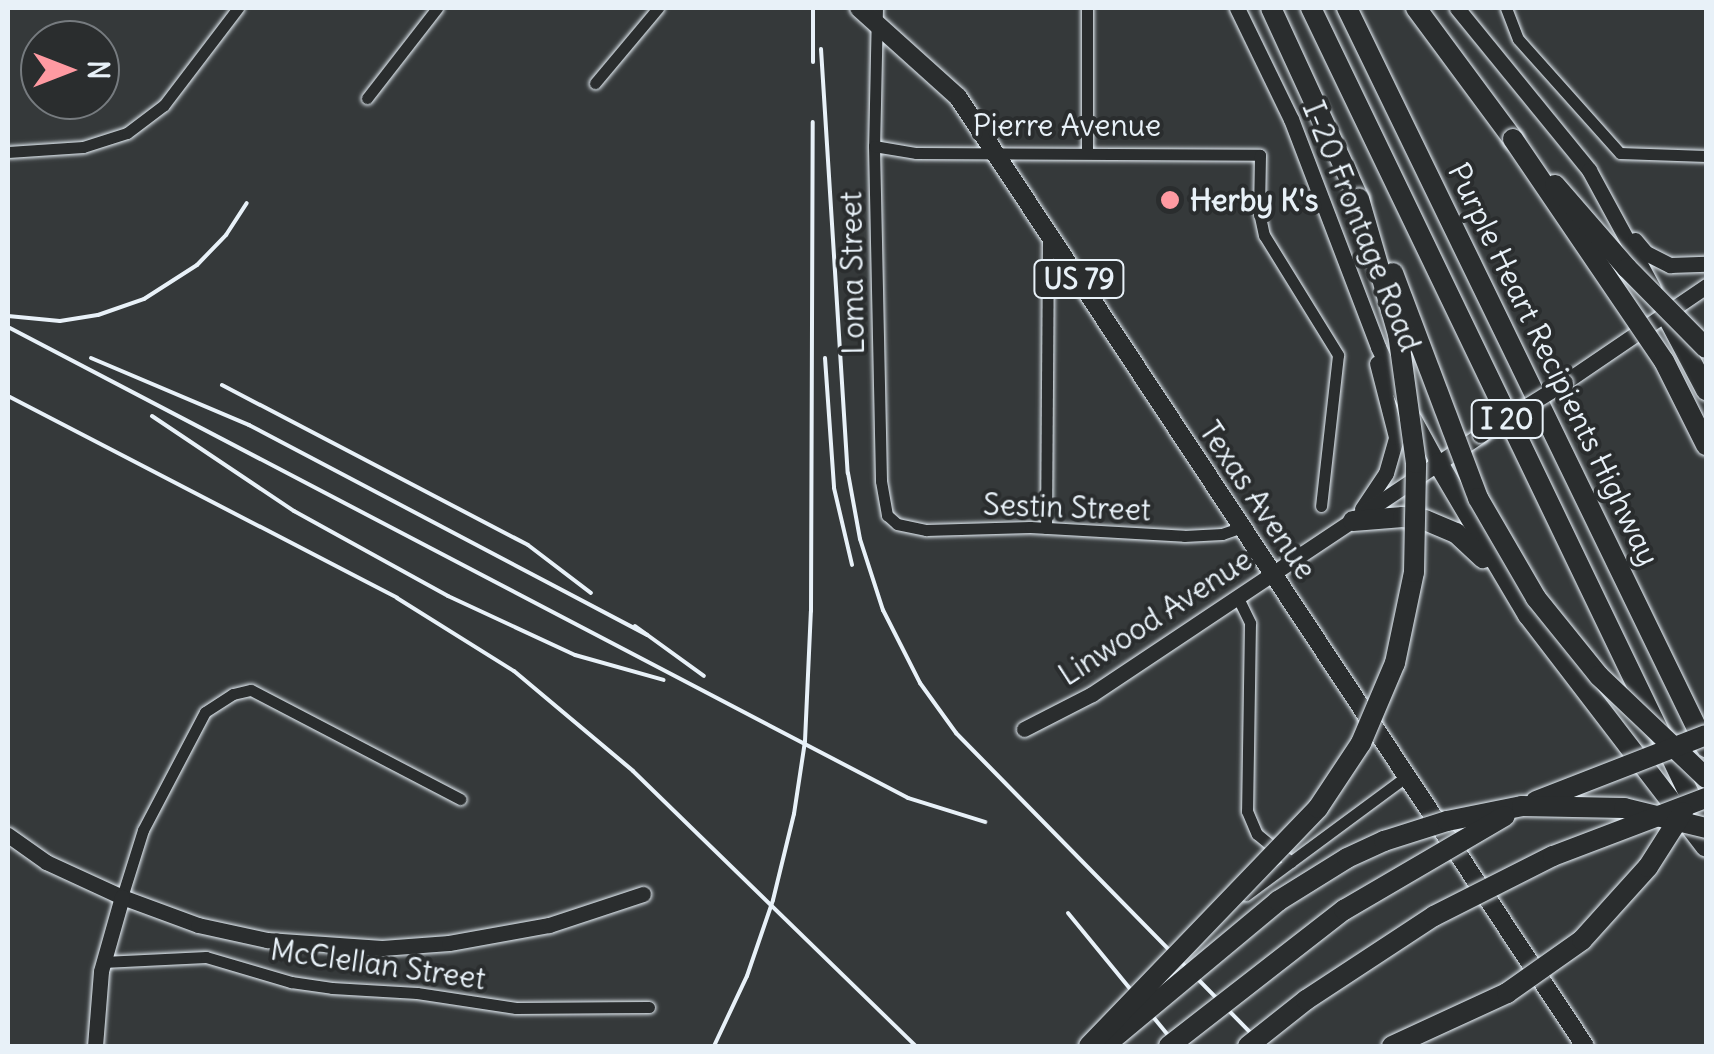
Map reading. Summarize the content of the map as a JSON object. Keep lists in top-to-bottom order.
{
  "streets": {
    "highway": ["Purple Heart Recipients Highway", "I 20"],
    "main road": [
      "I-20 Frontage Road",
      "US 79",
      "Texas Avenue",
      "Linwood Avenue"
    ],
    "street": [
      "Pierre Avenue",
      "Loma Street",
      "Sestin Street",
      "McClellan Street"
    ]
  },
  "crossings": [
    ["Pierre Avenue", "Loma Street"],
    ["Pierre Avenue", "Texas Avenue"],
    ["I-20 Frontage Road", "Linwood Avenue"],
    ["Loma Street", "Texas Avenue"],
    ["Loma Street", "Sestin Street"],
    ["Texas Avenue", "Sestin Street"],
    ["Texas Avenue", "Linwood Avenue"]
  ],
  "places": ["Herby K's"],
  "north": "right"
}
